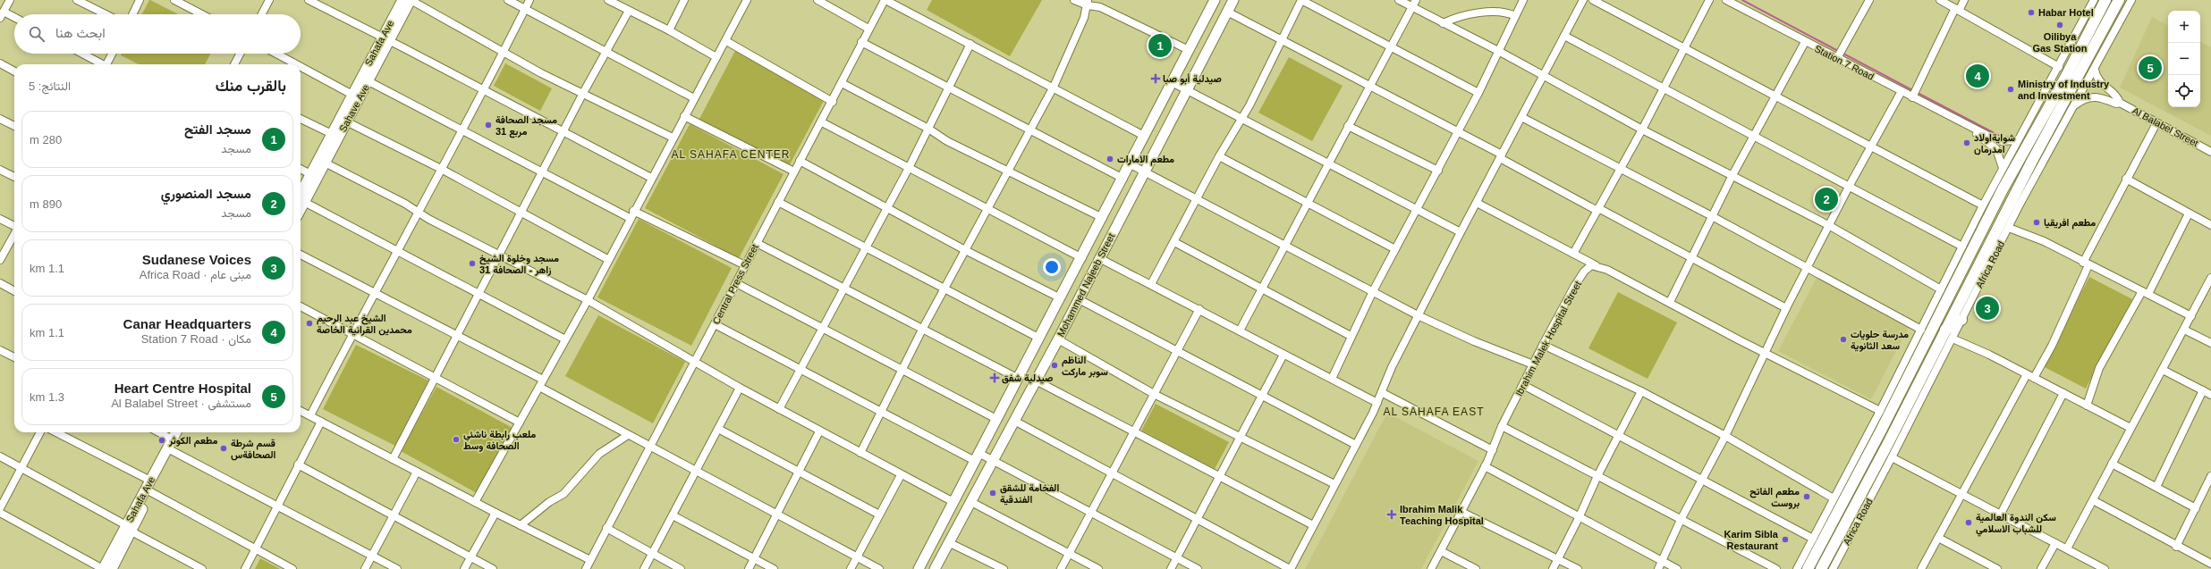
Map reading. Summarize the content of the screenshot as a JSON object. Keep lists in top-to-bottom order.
{
  "streets": {
    "highway": ["Africa Road"],
    "main road": ["Sahafa Ave", "Sahave Ave", "Mohammed Najeeb Street"],
    "street": [
      "Station 7 Road",
      "Al Balabel Street",
      "Central Press Street",
      "Ibrahim Malek Hospital Street"
    ]
  },
  "crossings": [
    ["Sahafa Ave", "Sahave Ave"],
    ["Al Balabel Street", "Africa Road"]
  ],
  "districts": ["AL SAHAFA CENTER", "AL SAHAFA EAST"],
  "places": {
    "other": [
      "Habar Hotel",
      "Oilibya Gas Station",
      "Ministry of Industry and Investment",
      "مسجد الصحافة مربع 31",
      "شوايةاولاد امدرمان",
      "مطعم الامارات",
      "مطعم افريقيا",
      "مسجد وخلوة الشيخ زاهر - الصحافة 31",
      "الشيخ عبد الرحيم محمدين القرانية الخاصة",
      "مدرسة حلويات سعد الثانوية",
      "الناظم سوبر ماركت",
      "ملعب رابطة ناشئي الصحافة وسط",
      "مطعم الكوثر",
      "قسم شرطة الصحافةس",
      "الفخامة للشقق الفندقية",
      "مطعم الفاتح بروست",
      "سكن الندوة العالمية للشباب الاسلامي",
      "Karim Sibla Restaurant"
    ],
    "health": ["صيدلية أبو صبا", "صيدلية شفق", "Ibrahim Malik Teaching Hospital"]
  },
  "page": {
    "map_buttons": ["+", "−"],
    "search": "ابحث هنا",
    "pins": [
      "1",
      "5",
      "4",
      "2",
      "3"
    ],
    "heading": ["بالقرب منك", "النتائج: 5"],
    "list": [
      {
        "mark": "1",
        "name": "مسجد الفتح",
        "note": "مسجد",
        "value": "280 m"
      },
      {
        "mark": "2",
        "name": "مسجد المنصوري",
        "note": "مسجد",
        "value": "890 m"
      },
      {
        "mark": "3",
        "name": "Sudanese Voices",
        "note": "مبنى عام · Africa Road",
        "value": "1.1 km"
      },
      {
        "mark": "4",
        "name": "Canar Headquarters",
        "note": "مكان · Station 7 Road",
        "value": "1.1 km"
      },
      {
        "mark": "5",
        "name": "Heart Centre Hospital",
        "note": "مستشفى · Al Balabel Street",
        "value": "1.3 km"
      }
    ]
  }
}
